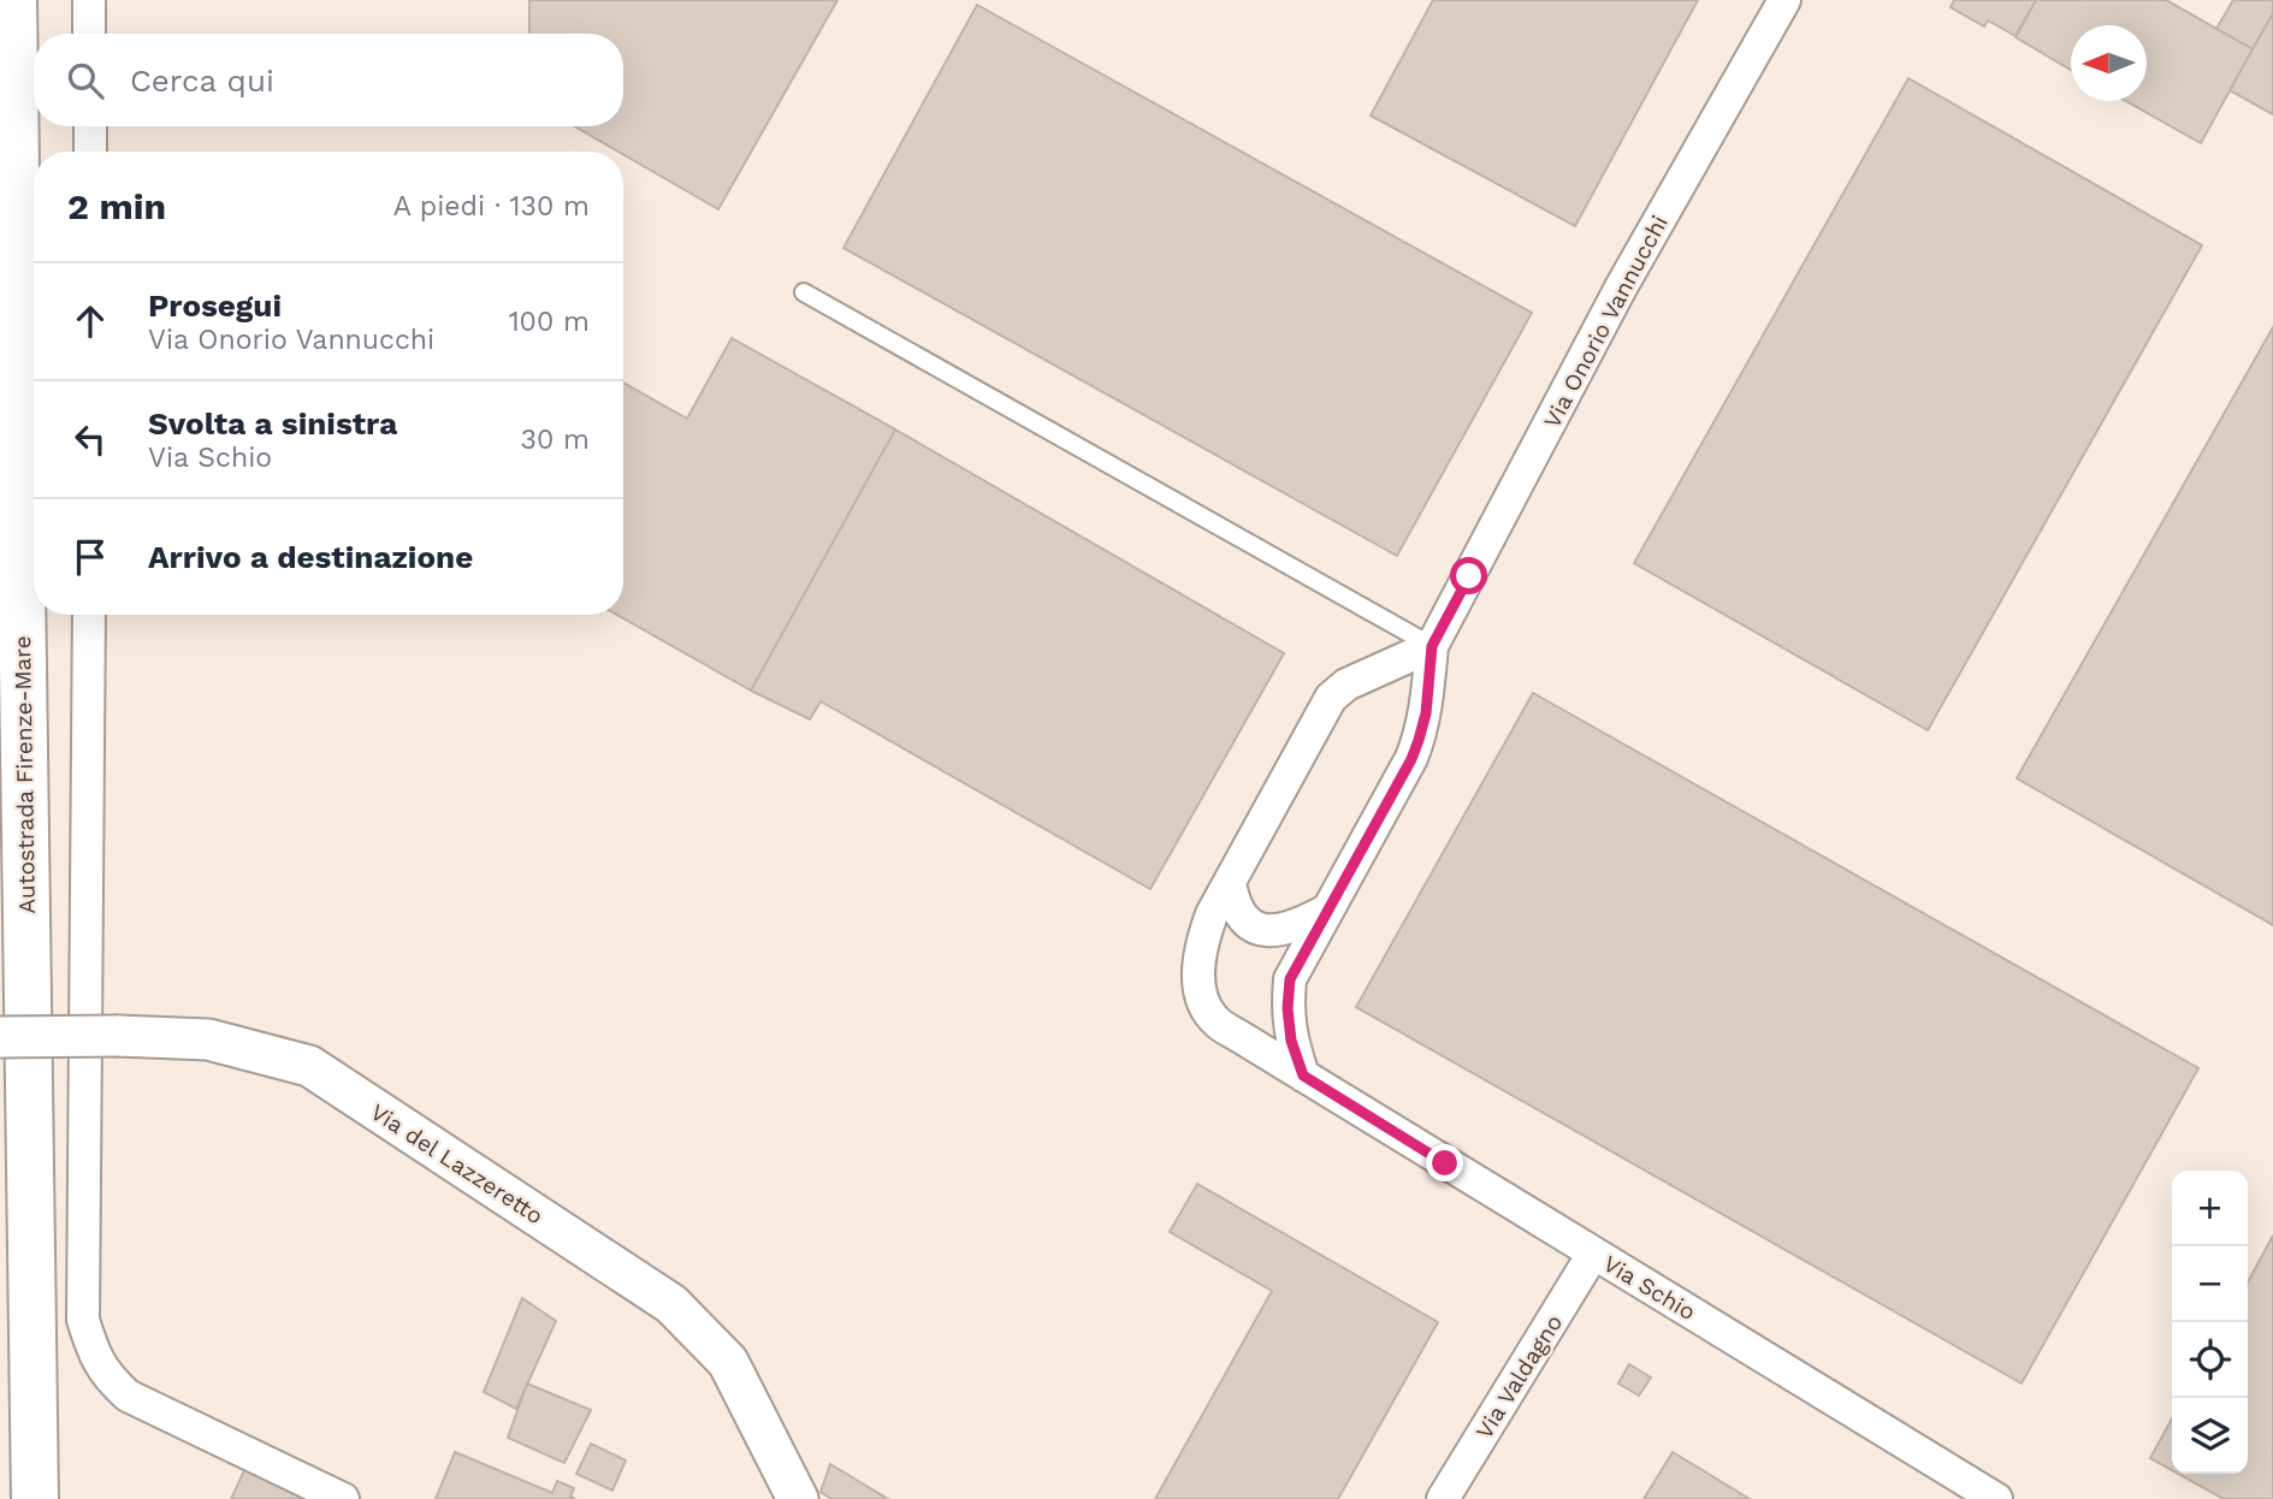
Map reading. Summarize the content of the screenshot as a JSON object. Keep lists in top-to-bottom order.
{
  "streets": {
    "highway": ["Autostrada Firenze-Mare"],
    "street": [
      "Via Onorio Vannucchi",
      "Via del Lazzeretto",
      "Via Schio",
      "Via Valdagno"
    ]
  },
  "crossings": [
    ["Via Onorio Vannucchi", "Via Schio"],
    ["Via Schio", "Via Valdagno"]
  ],
  "north": "left",
  "page": {
    "search": "Cerca qui",
    "heading": ["2 min", "A piedi · 130 m"],
    "list": [
      ["Prosegui", "Via Onorio Vannucchi", "100 m"],
      ["Svolta a sinistra", "Via Schio", "30 m"],
      "Arrivo a destinazione"
    ],
    "map_buttons": ["+", "−"]
  }
}
